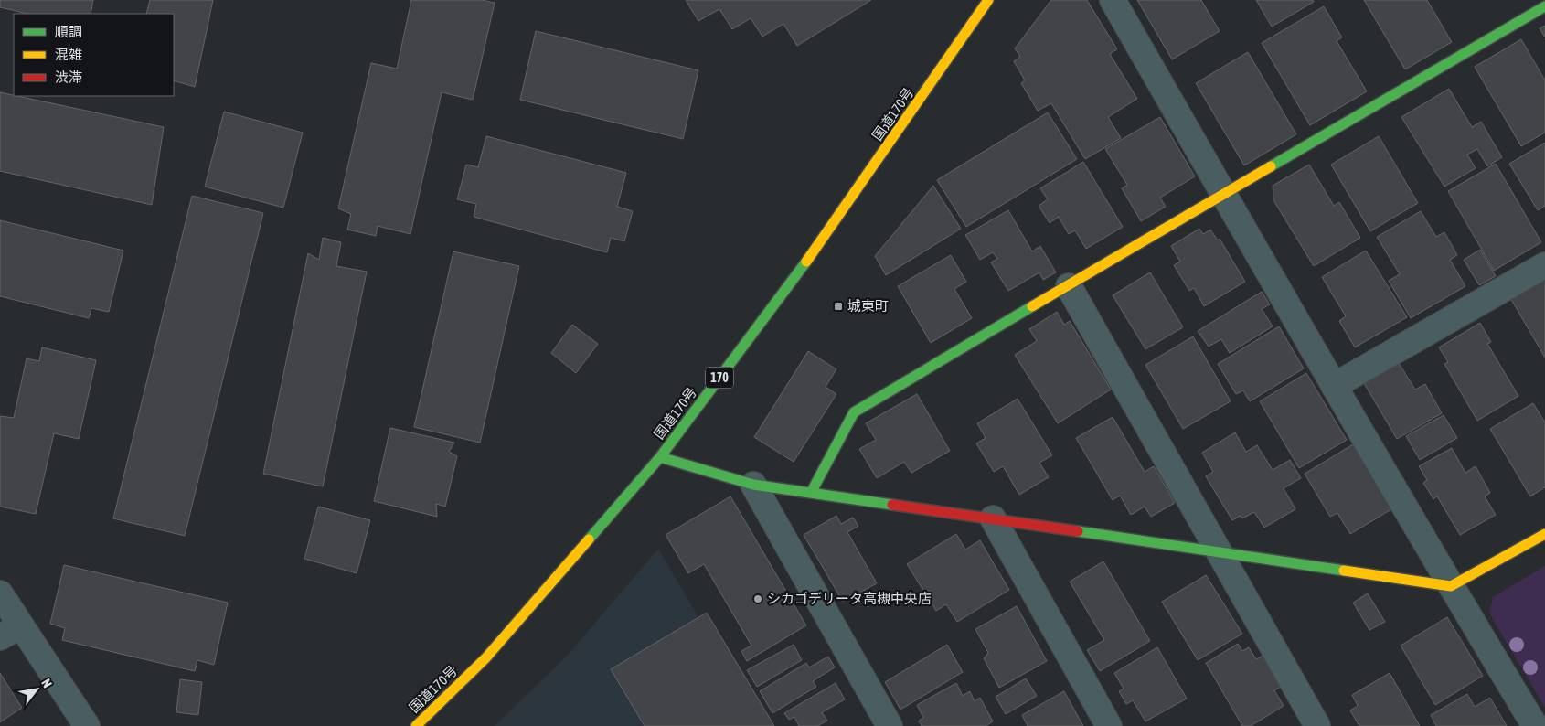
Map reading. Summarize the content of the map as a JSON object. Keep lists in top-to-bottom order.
{
  "streets": {
    "main road": ["国道170号", "170"]
  },
  "places": {
    "transit": ["城東町"],
    "other": ["シカゴデリータ高槻中央店"]
  },
  "legend": ["順調", "混雑", "渋滞"],
  "north": "top right"
}
